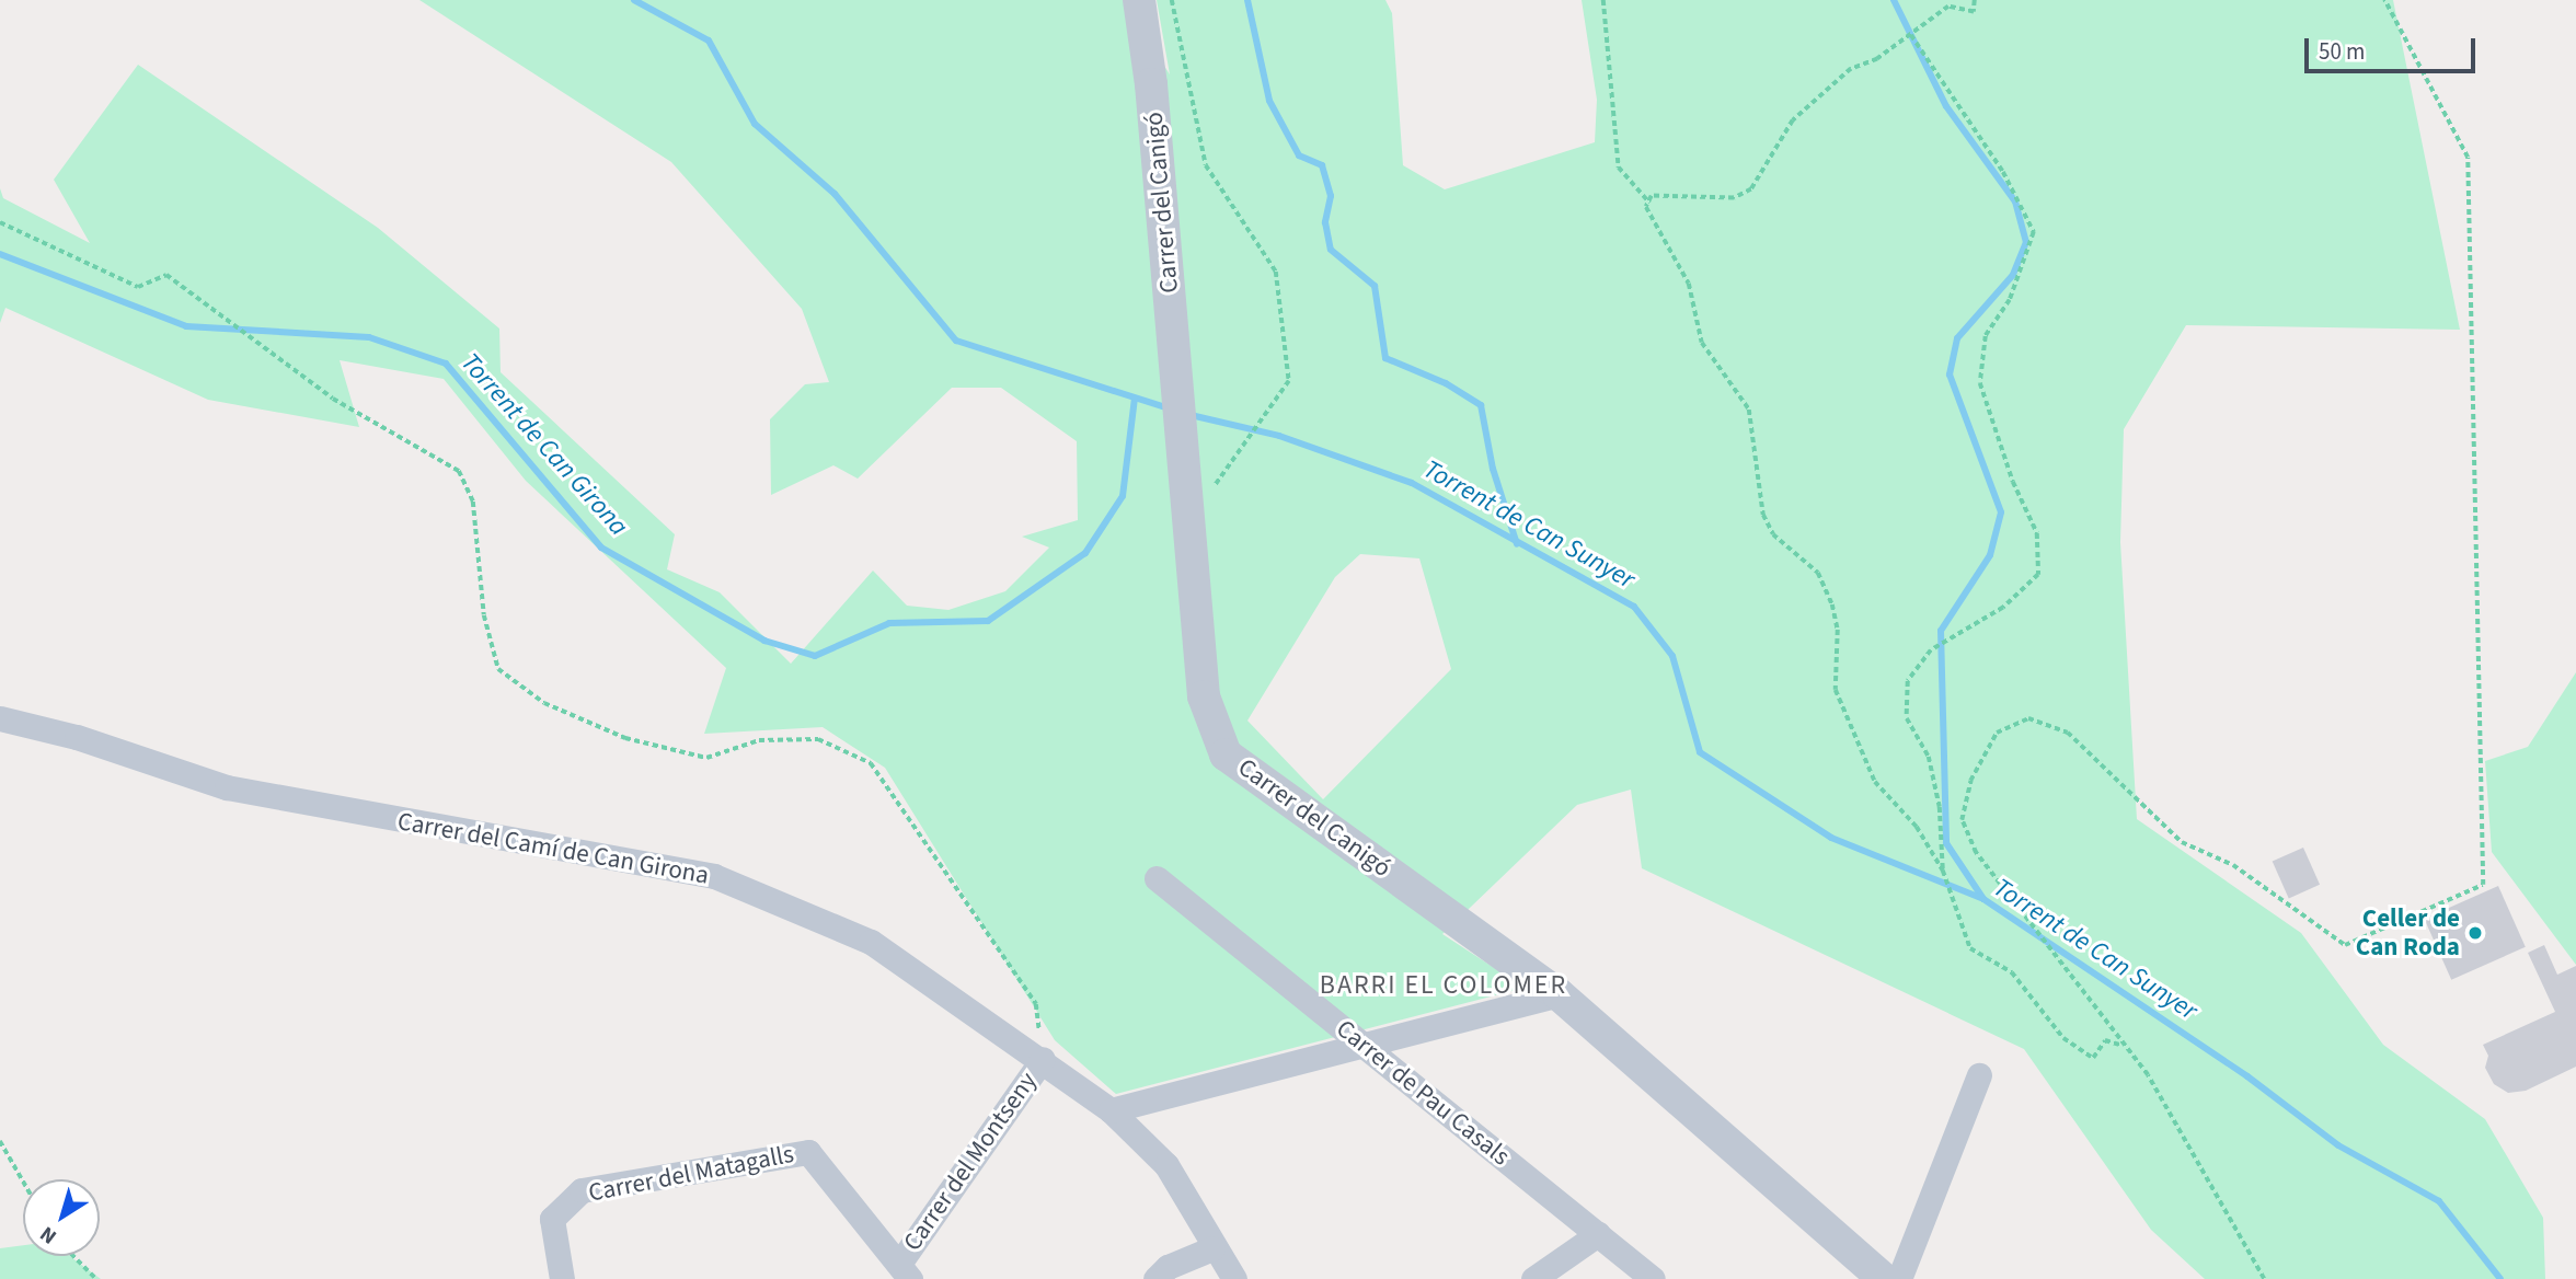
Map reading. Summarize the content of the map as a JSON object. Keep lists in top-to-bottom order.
{
  "streets": {
    "street": [
      "Carrer del Canigó",
      "Carrer del Camí de Can Girona",
      "Carrer de Pau Casals",
      "Carrer del Montseny",
      "Carrer del Matagalls"
    ]
  },
  "crossings": [
    ["Carrer del Camí de Can Girona", "Carrer del Montseny"],
    ["Carrer del Montseny", "Carrer del Matagalls"]
  ],
  "districts": ["BARRI EL COLOMER"],
  "water": ["Torrent de Can Girona", "Torrent de Can Sunyer"],
  "places": ["Celler de Can Roda"],
  "scale_bar": "50 m",
  "north": "bottom left"
}
